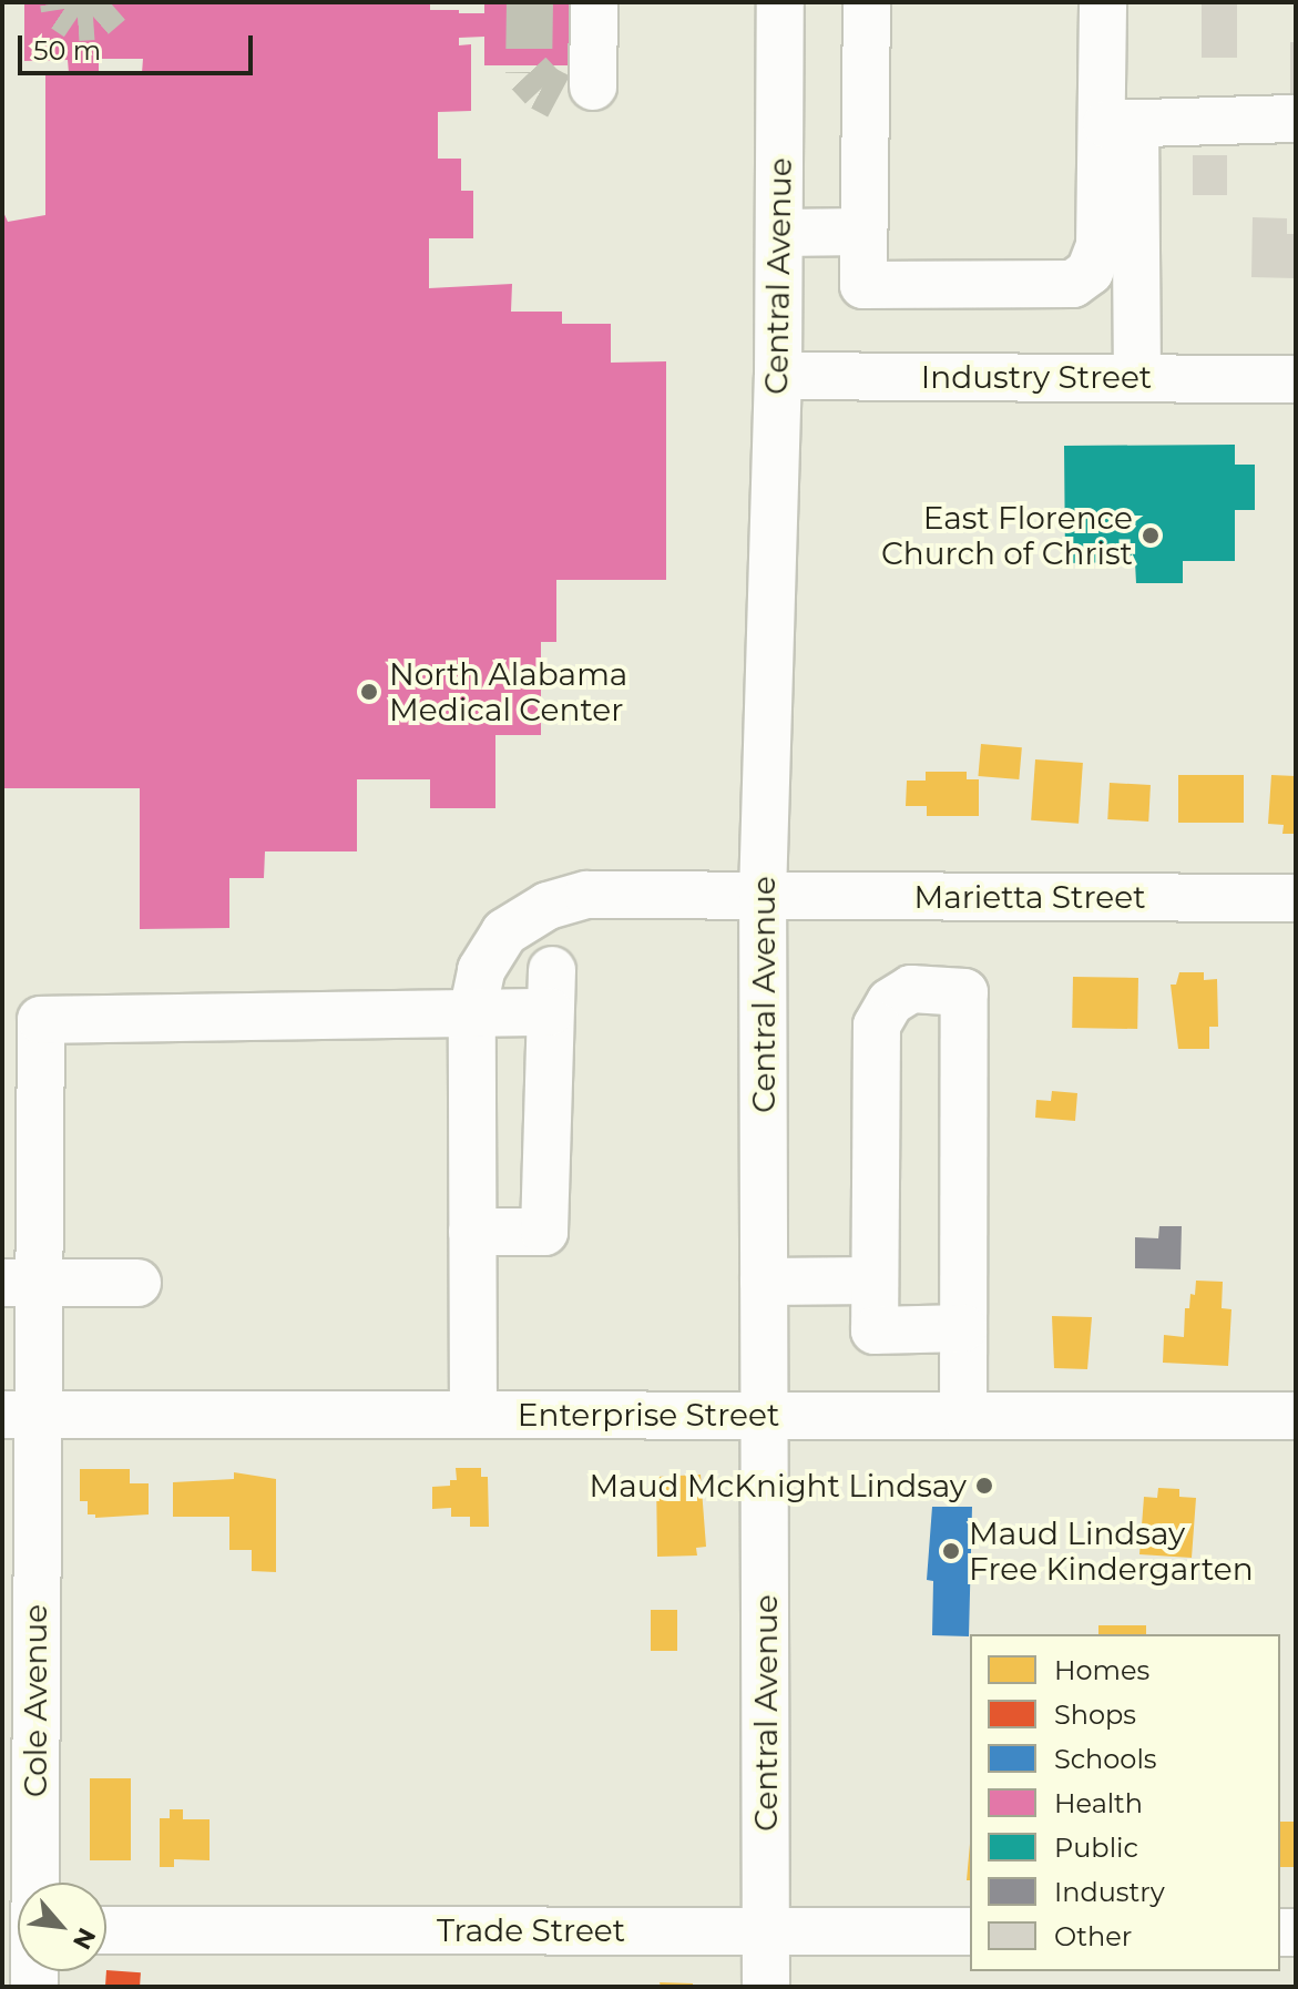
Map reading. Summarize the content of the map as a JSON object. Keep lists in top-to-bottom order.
{
  "streets": {
    "street": [
      "Central Avenue",
      "Industry Street",
      "Marietta Street",
      "Enterprise Street",
      "Cole Avenue",
      "Trade Street"
    ]
  },
  "crossings": [
    ["Central Avenue", "Industry Street"],
    ["Central Avenue", "Marietta Street"],
    ["Central Avenue", "Enterprise Street"],
    ["Central Avenue", "Trade Street"],
    ["Marietta Street", "Enterprise Street"],
    ["Marietta Street", "Cole Avenue"],
    ["Enterprise Street", "Cole Avenue"]
  ],
  "places": [
    "East Florence Church of Christ",
    "North Alabama Medical Center",
    "Maud McKnight Lindsay",
    "Maud Lindsay Free Kindergarten"
  ],
  "legend": [
    "Homes",
    "Shops",
    "Schools",
    "Health",
    "Public",
    "Industry",
    "Other"
  ],
  "scale_bar": "50 m",
  "north": "bottom right"
}
